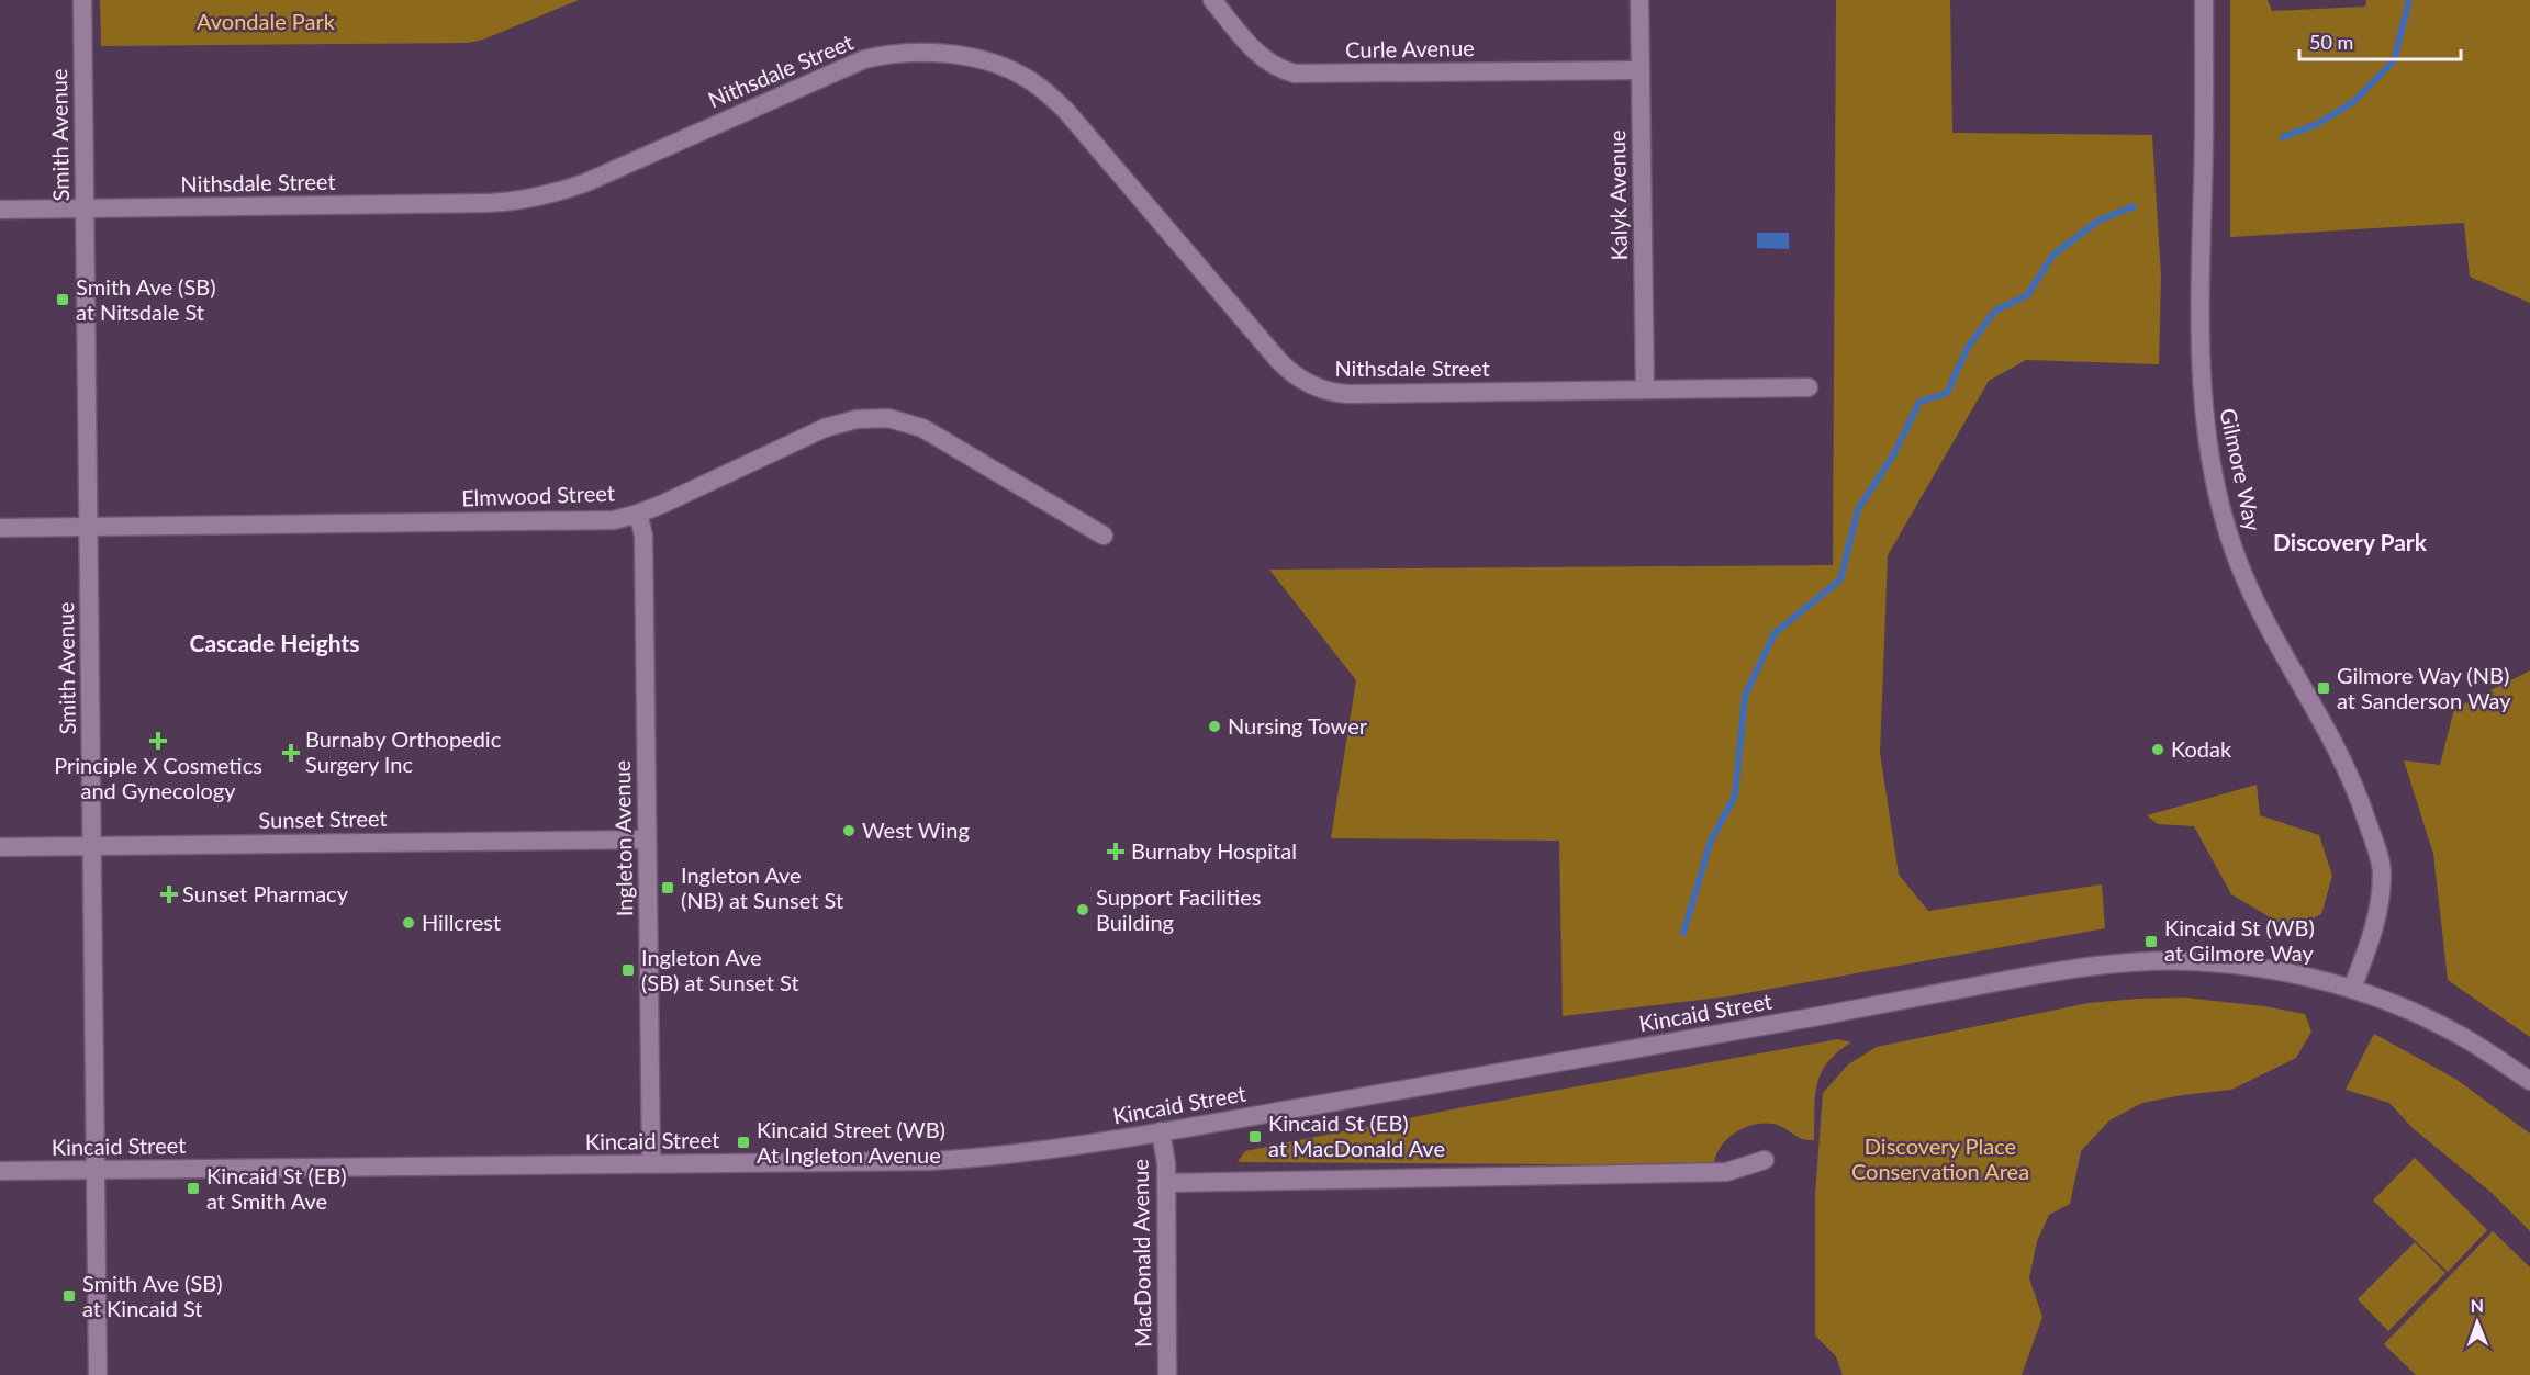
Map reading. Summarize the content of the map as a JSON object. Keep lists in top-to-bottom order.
{
  "streets": {
    "street": [
      "Curle Avenue",
      "Nithsdale Street",
      "Smith Avenue",
      "Kalyk Avenue",
      "Gilmore Way",
      "Elmwood Street",
      "Sunset Street",
      "Ingleton Avenue",
      "Kincaid Street",
      "MacDonald Avenue"
    ]
  },
  "crossings": [
    ["Curle Avenue", "Kalyk Avenue"],
    ["Nithsdale Street", "Smith Avenue"],
    ["Nithsdale Street", "Kalyk Avenue"],
    ["Smith Avenue", "Elmwood Street"],
    ["Smith Avenue", "Sunset Street"],
    ["Smith Avenue", "Kincaid Street"],
    ["Gilmore Way", "Kincaid Street"],
    ["Elmwood Street", "Ingleton Avenue"],
    ["Sunset Street", "Ingleton Avenue"],
    ["Ingleton Avenue", "Kincaid Street"],
    ["Kincaid Street", "MacDonald Avenue"]
  ],
  "districts": ["Discovery Park", "Cascade Heights"],
  "parks": ["Avondale Park", "Discovery Place Conservation Area"],
  "places": {
    "transit": [
      "Smith Ave (SB) at Nitsdale St",
      "Gilmore Way (NB) at Sanderson Way",
      "Ingleton Ave (NB) at Sunset St",
      "Kincaid St (WB) at Gilmore Way",
      "Ingleton Ave (SB) at Sunset St",
      "Kincaid St (EB) at MacDonald Ave",
      "Kincaid Street (WB) At Ingleton Avenue",
      "Kincaid St (EB) at Smith Ave",
      "Smith Ave (SB) at Kincaid St"
    ],
    "other": [
      "Nursing Tower",
      "Kodak",
      "West Wing",
      "Support Facilities Building",
      "Hillcrest"
    ],
    "health": [
      "Principle X Cosmetics and Gynecology",
      "Burnaby Orthopedic Surgery Inc",
      "Burnaby Hospital",
      "Sunset Pharmacy"
    ]
  },
  "scale_bar": "50 m",
  "north": "top"
}
